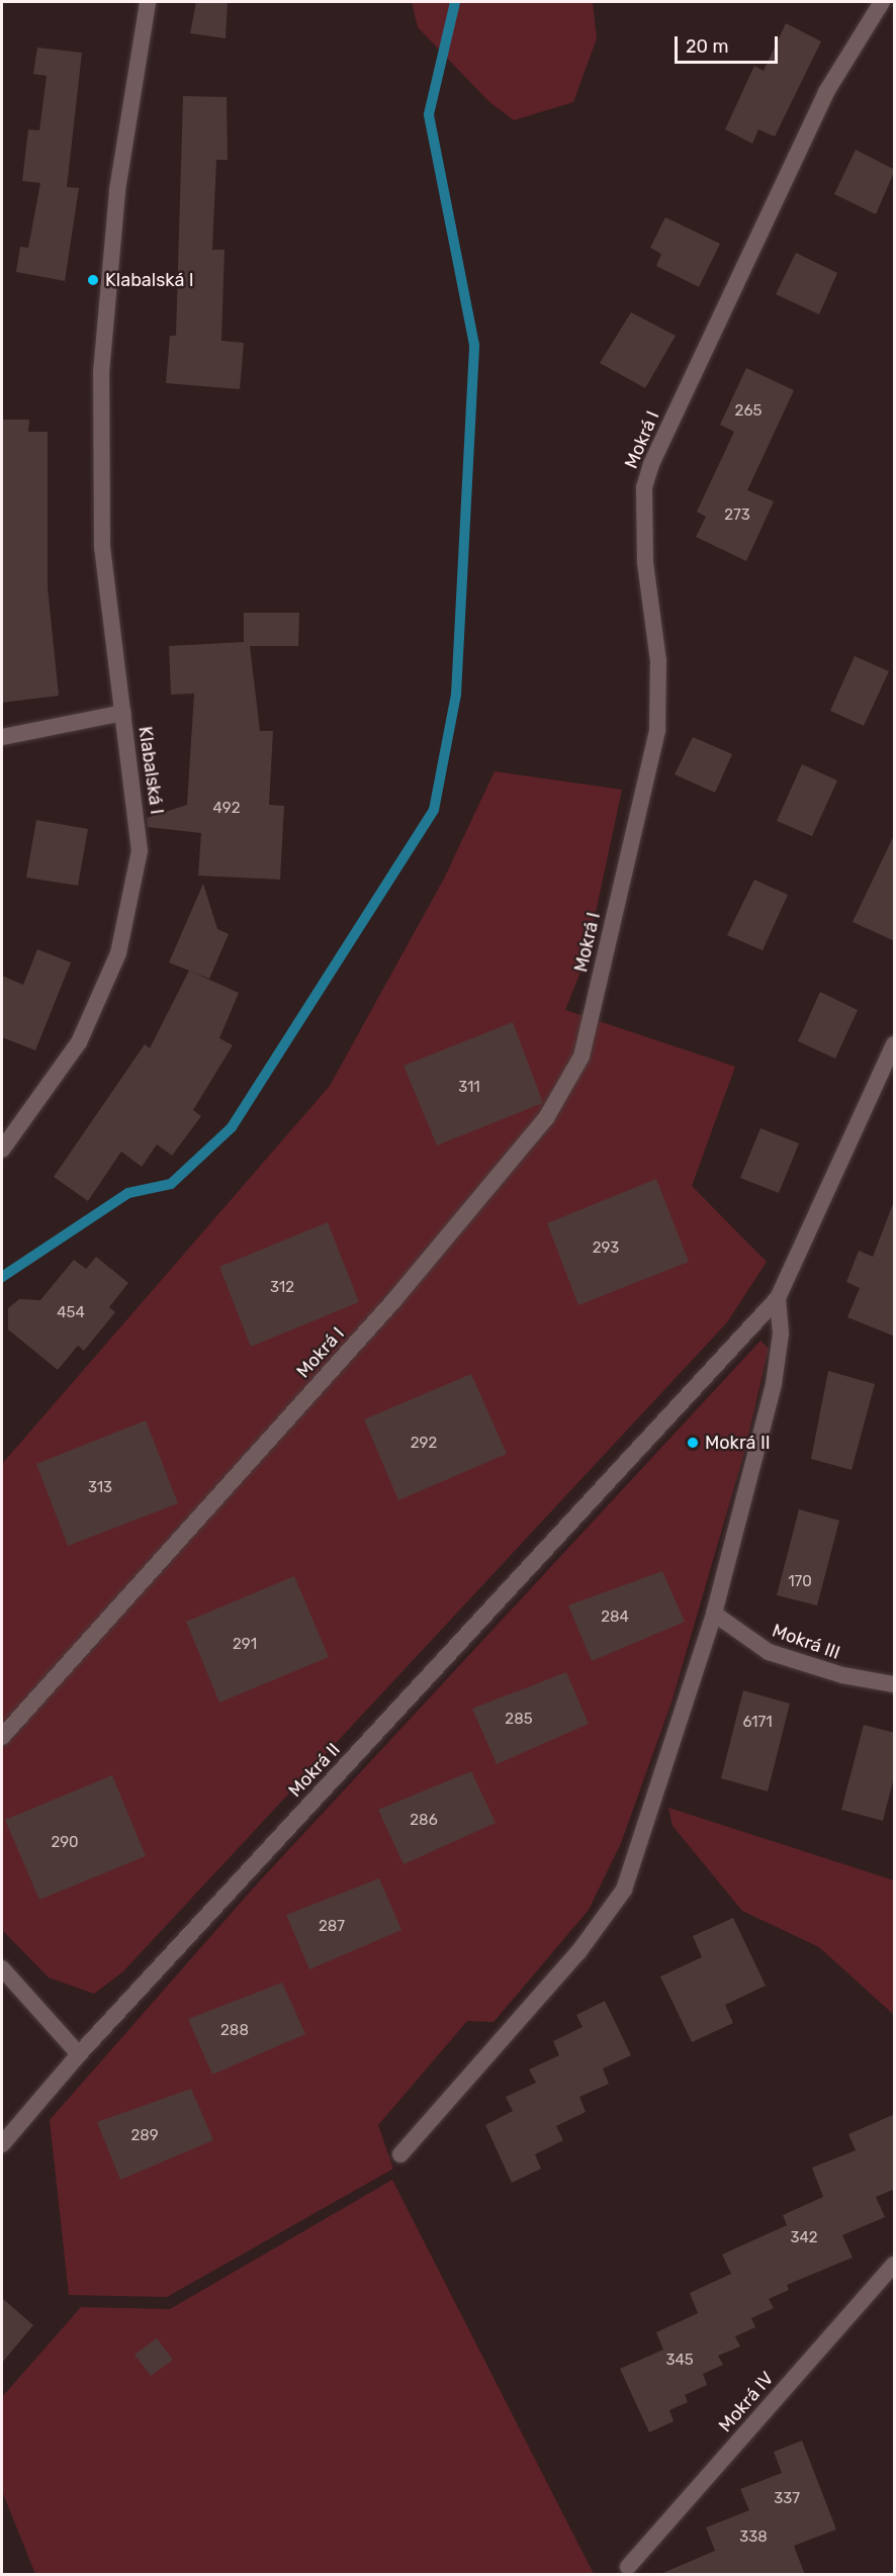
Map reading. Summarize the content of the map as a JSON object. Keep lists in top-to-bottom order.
{
  "streets": {
    "street": [
      "Mokrá I",
      "Klabalská I",
      "Mokrá III",
      "Mokrá II",
      "Mokrá IV"
    ]
  },
  "crossings": [
    ["Mokrá III", "Mokrá II"]
  ],
  "places": ["Klabalská I", "Mokrá II"],
  "house_numbers": [
    "265",
    "273",
    "492",
    "311",
    "293",
    "312",
    "454",
    "292",
    "313",
    "170",
    "284",
    "291",
    "285",
    "6171",
    "286",
    "290",
    "287",
    "288",
    "289",
    "342",
    "345",
    "337",
    "338"
  ],
  "scale_bar": "20 m"
}
